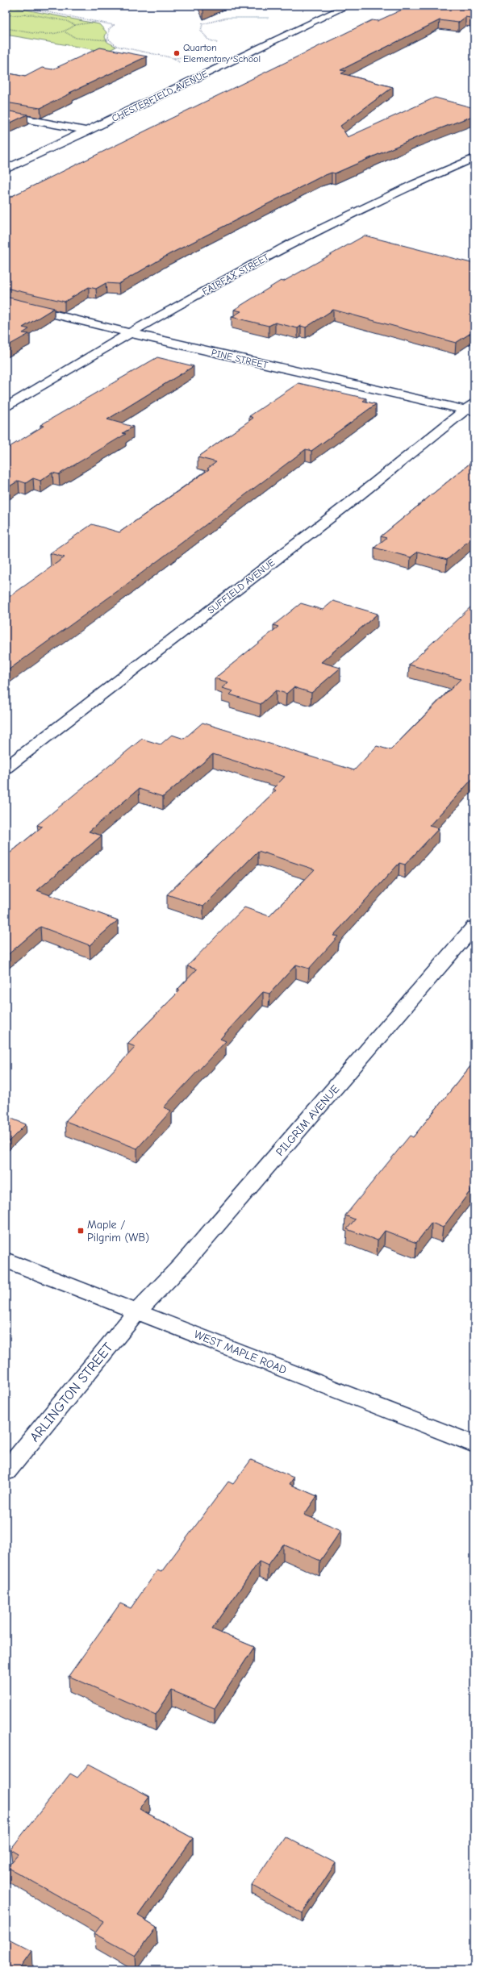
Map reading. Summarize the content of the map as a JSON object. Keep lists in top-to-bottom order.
{
  "streets": {
    "street": [
      "CHESTERFIELD AVENUE",
      "FAIRFAX STREET",
      "PINE STREET",
      "SUFFIELD AVENUE",
      "PILGRIM AVENUE",
      "WEST MAPLE ROAD",
      "ARLINGTON STREET"
    ]
  },
  "crossings": [
    ["FAIRFAX STREET", "PINE STREET"],
    ["PINE STREET", "SUFFIELD AVENUE"],
    ["PILGRIM AVENUE", "WEST MAPLE ROAD"],
    ["PILGRIM AVENUE", "ARLINGTON STREET"],
    ["WEST MAPLE ROAD", "ARLINGTON STREET"]
  ],
  "places": {
    "other": ["Quarton Elementary School"],
    "transit": ["Maple / Pilgrim (WB)"]
  }
}
